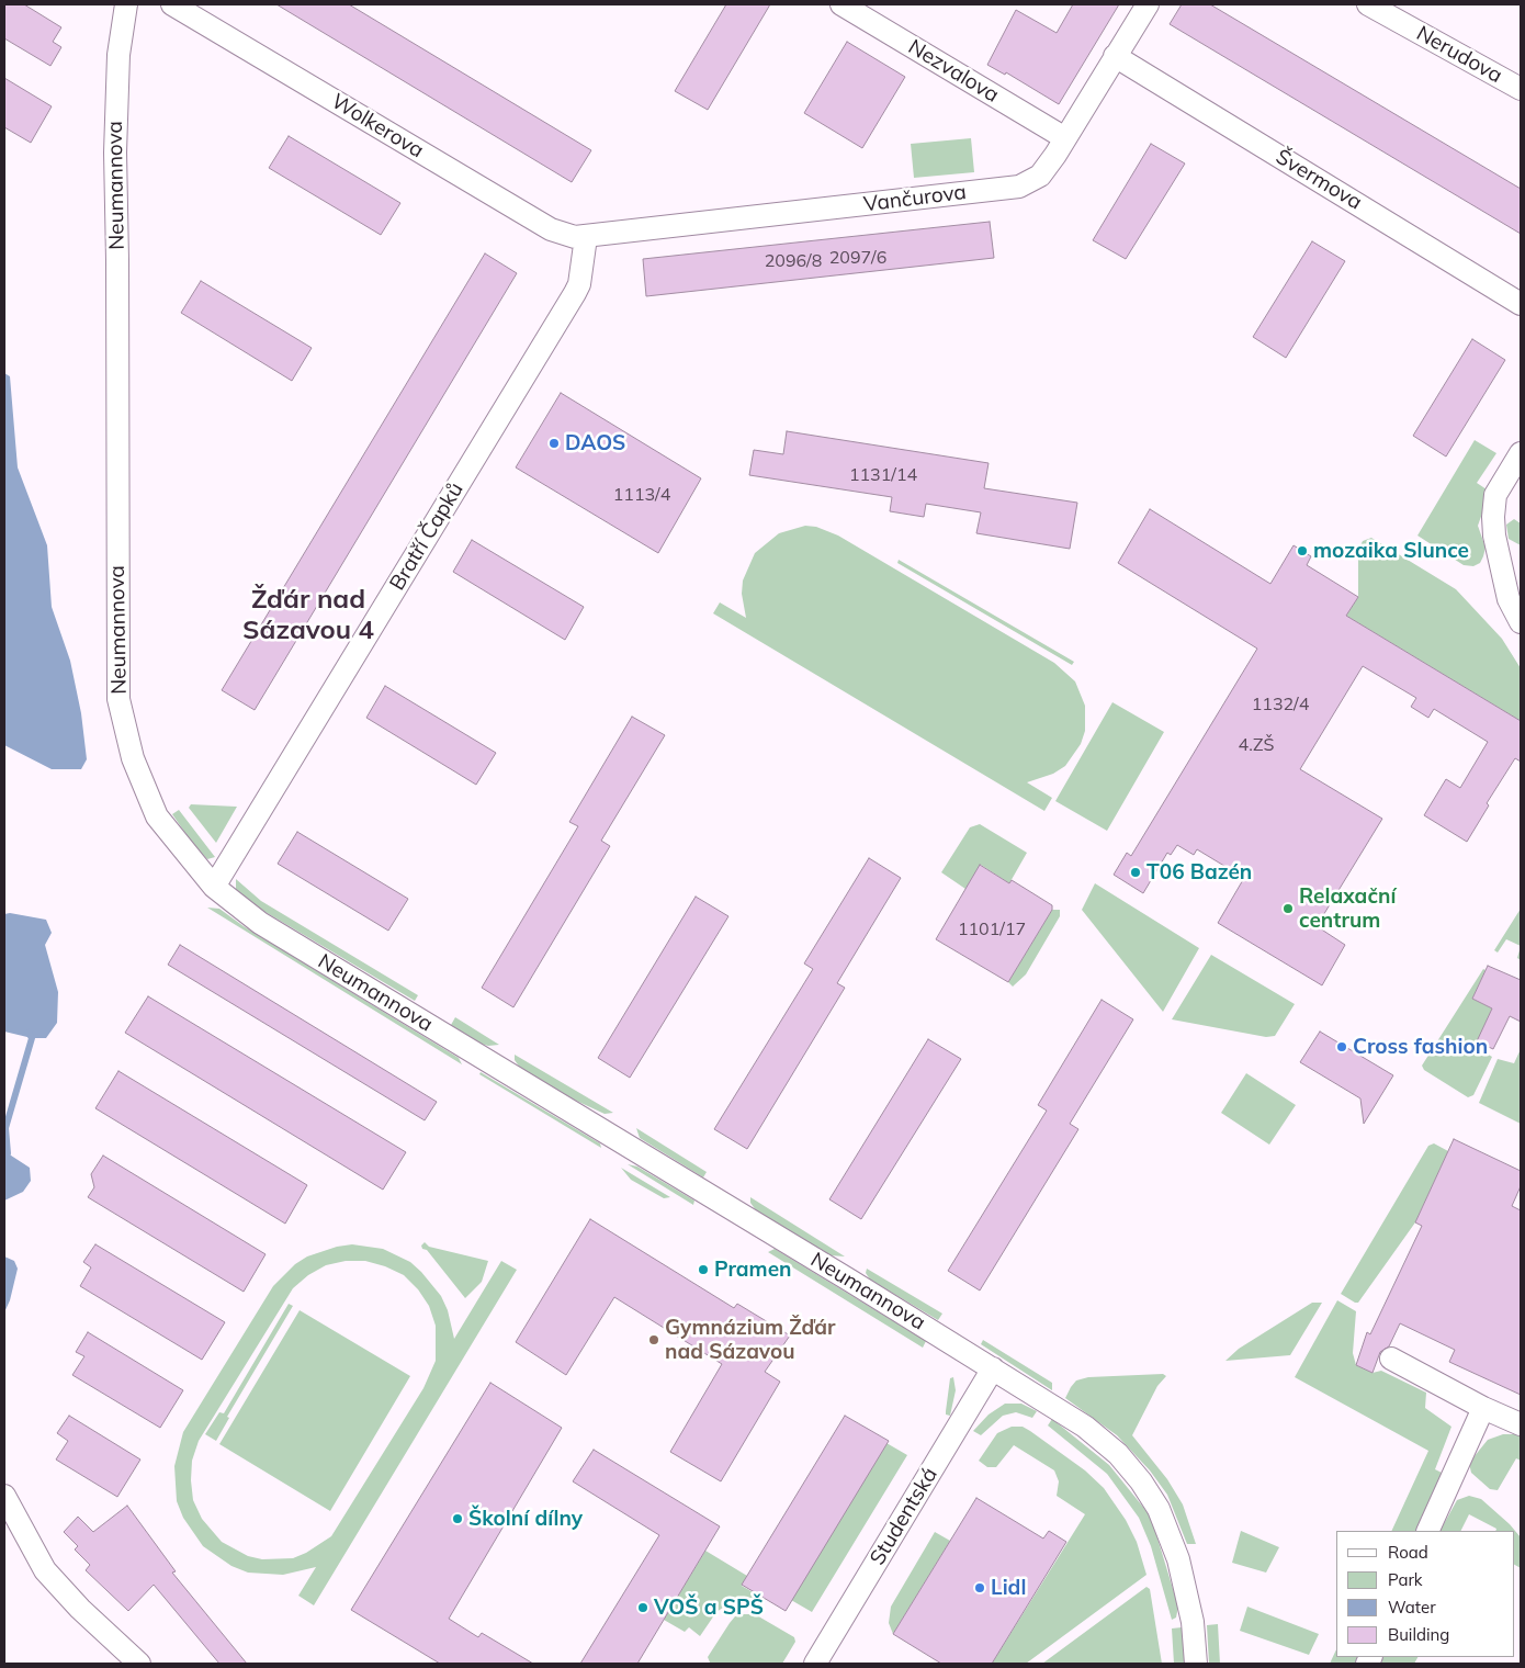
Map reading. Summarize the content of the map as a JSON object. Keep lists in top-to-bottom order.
{
  "streets": {
    "street": [
      "Nerudova",
      "Nezvalova",
      "Wolkerova",
      "Švermova",
      "Neumannova",
      "Vančurova",
      "Bratří Čapků",
      "Studentská"
    ]
  },
  "crossings": [
    ["Nezvalova", "Vančurova"],
    ["Wolkerova", "Vančurova"],
    ["Wolkerova", "Bratří Čapků"],
    ["Švermova", "Vančurova"],
    ["Neumannova", "Bratří Čapků"],
    ["Neumannova", "Studentská"],
    ["Vančurova", "Bratří Čapků"]
  ],
  "districts": ["Žďár nad Sázavou 4"],
  "places": [
    "DAOS",
    "mozaika Slunce",
    "T06 Bazén",
    "Relaxační centrum",
    "Cross fashion",
    "Pramen",
    "Gymnázium Žďár nad Sázavou",
    "Školní dílny",
    "Lidl",
    "VOŠ a SPŠ"
  ],
  "house_numbers": [
    "2097/6",
    "2096/8",
    "1131/14",
    "1113/4",
    "1132/4",
    "4.ZŠ",
    "1101/17"
  ],
  "legend": [
    "Road",
    "Park",
    "Water",
    "Building"
  ]
}
